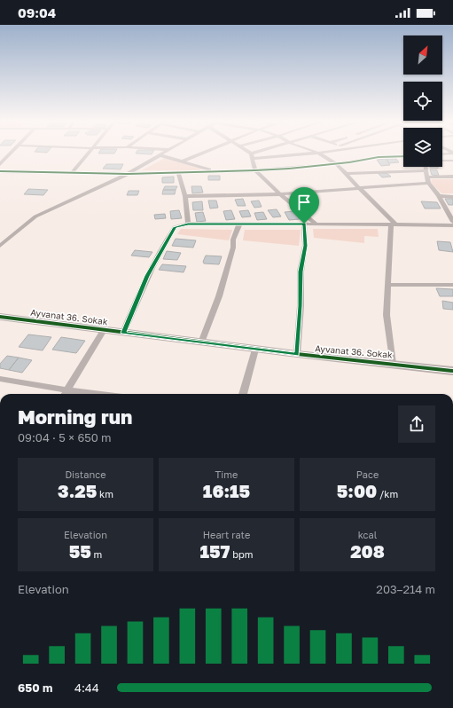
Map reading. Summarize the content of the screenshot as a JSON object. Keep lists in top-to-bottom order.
{
  "streets": {
    "street": ["Ayvanat 36. Sokak"]
  },
  "north": "top right",
  "page": {
    "status": "09:04",
    "heading": ["Morning run", "09:04 · 5 × 650 m"],
    "stats": [
      ["Distance", "3.25 km"],
      ["Time", "16:15"],
      ["Pace", "5:00 /km"],
      ["Elevation", "55 m"],
      ["Heart rate", "157 bpm"],
      ["kcal", "208"]
    ],
    "chart": ["Elevation", "203–214 m"],
    "list": [
      {
        "name": "650 m",
        "note": "4:44"
      }
    ]
  }
}
